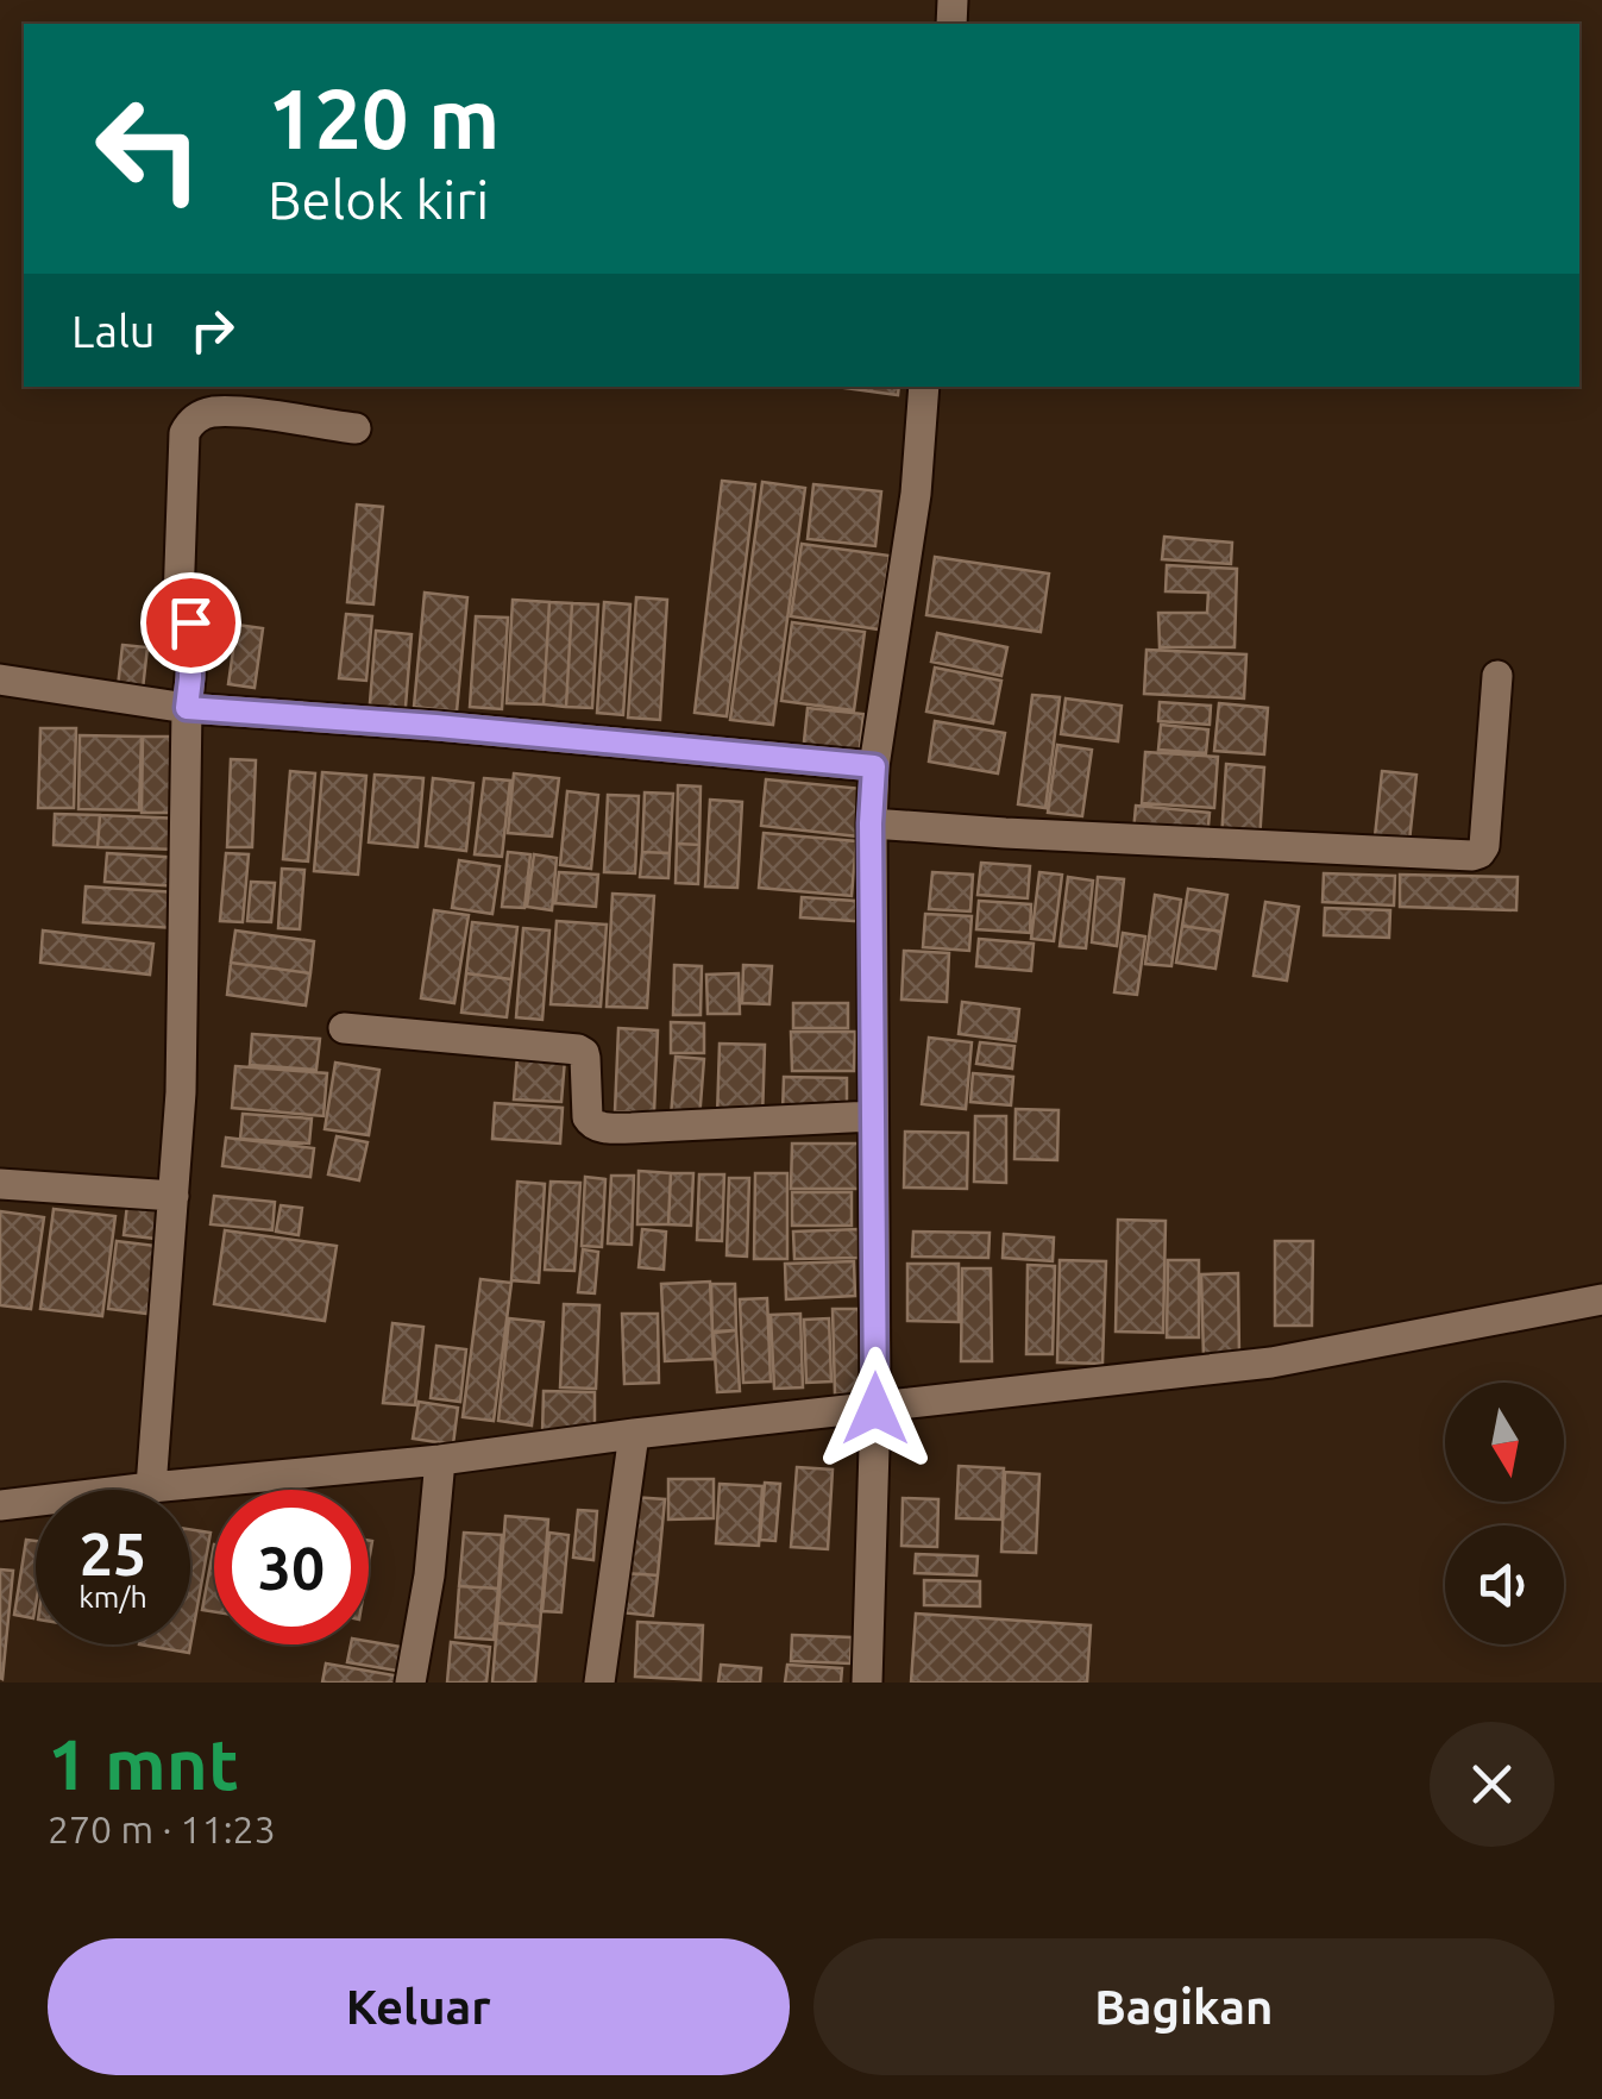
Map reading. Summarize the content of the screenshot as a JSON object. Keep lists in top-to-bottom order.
{
  "north": "bottom",
  "page": {
    "turn": ["120 m", "Belok kiri"],
    "then": "Lalu",
    "speed": "25 km/h",
    "limit": "30",
    "heading": ["1 mnt", "270 m · 11:23"],
    "buttons": ["Keluar", "Bagikan"]
  }
}
